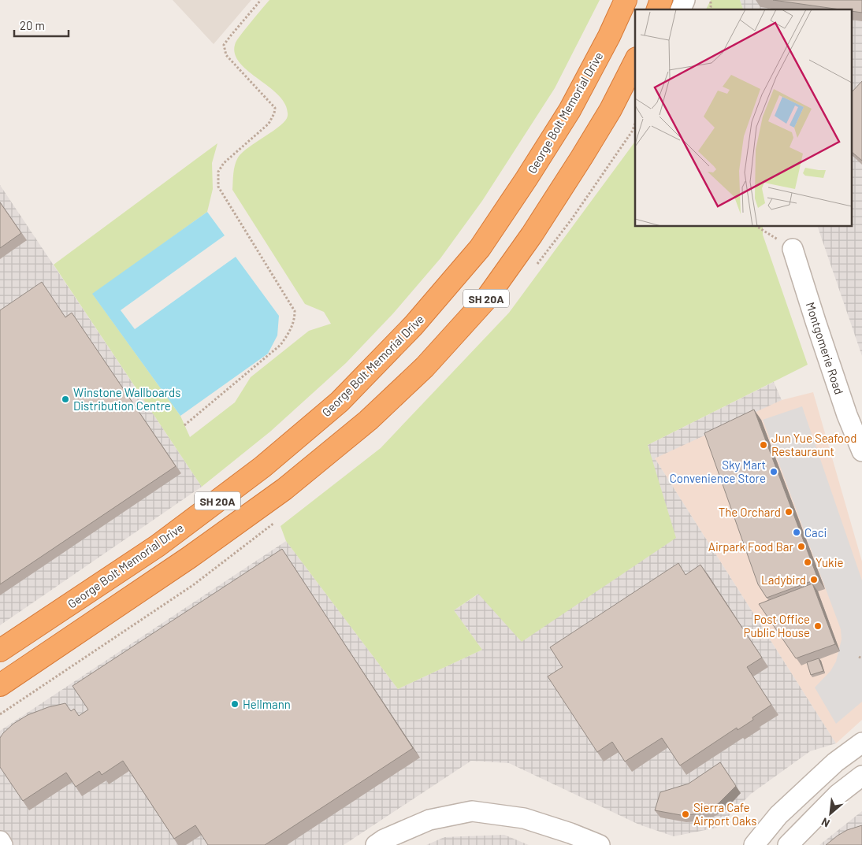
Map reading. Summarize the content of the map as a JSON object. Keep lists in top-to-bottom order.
{
  "streets": {
    "highway": ["George Bolt Memorial Drive", "SH 20A"],
    "street": ["Montgomerie Road"]
  },
  "places": [
    "Winstone Wallboards Distribution Centre",
    "Jun Yue Seafood Restauraunt",
    "Sky Mart Convenience Store",
    "The Orchard",
    "Caci",
    "Airpark Food Bar",
    "Yukie",
    "Ladybird",
    "Post Office Public House",
    "Hellmann",
    "Sierra Cafe Airport Oaks"
  ],
  "scale_bar": "20 m",
  "north": "bottom left"
}
